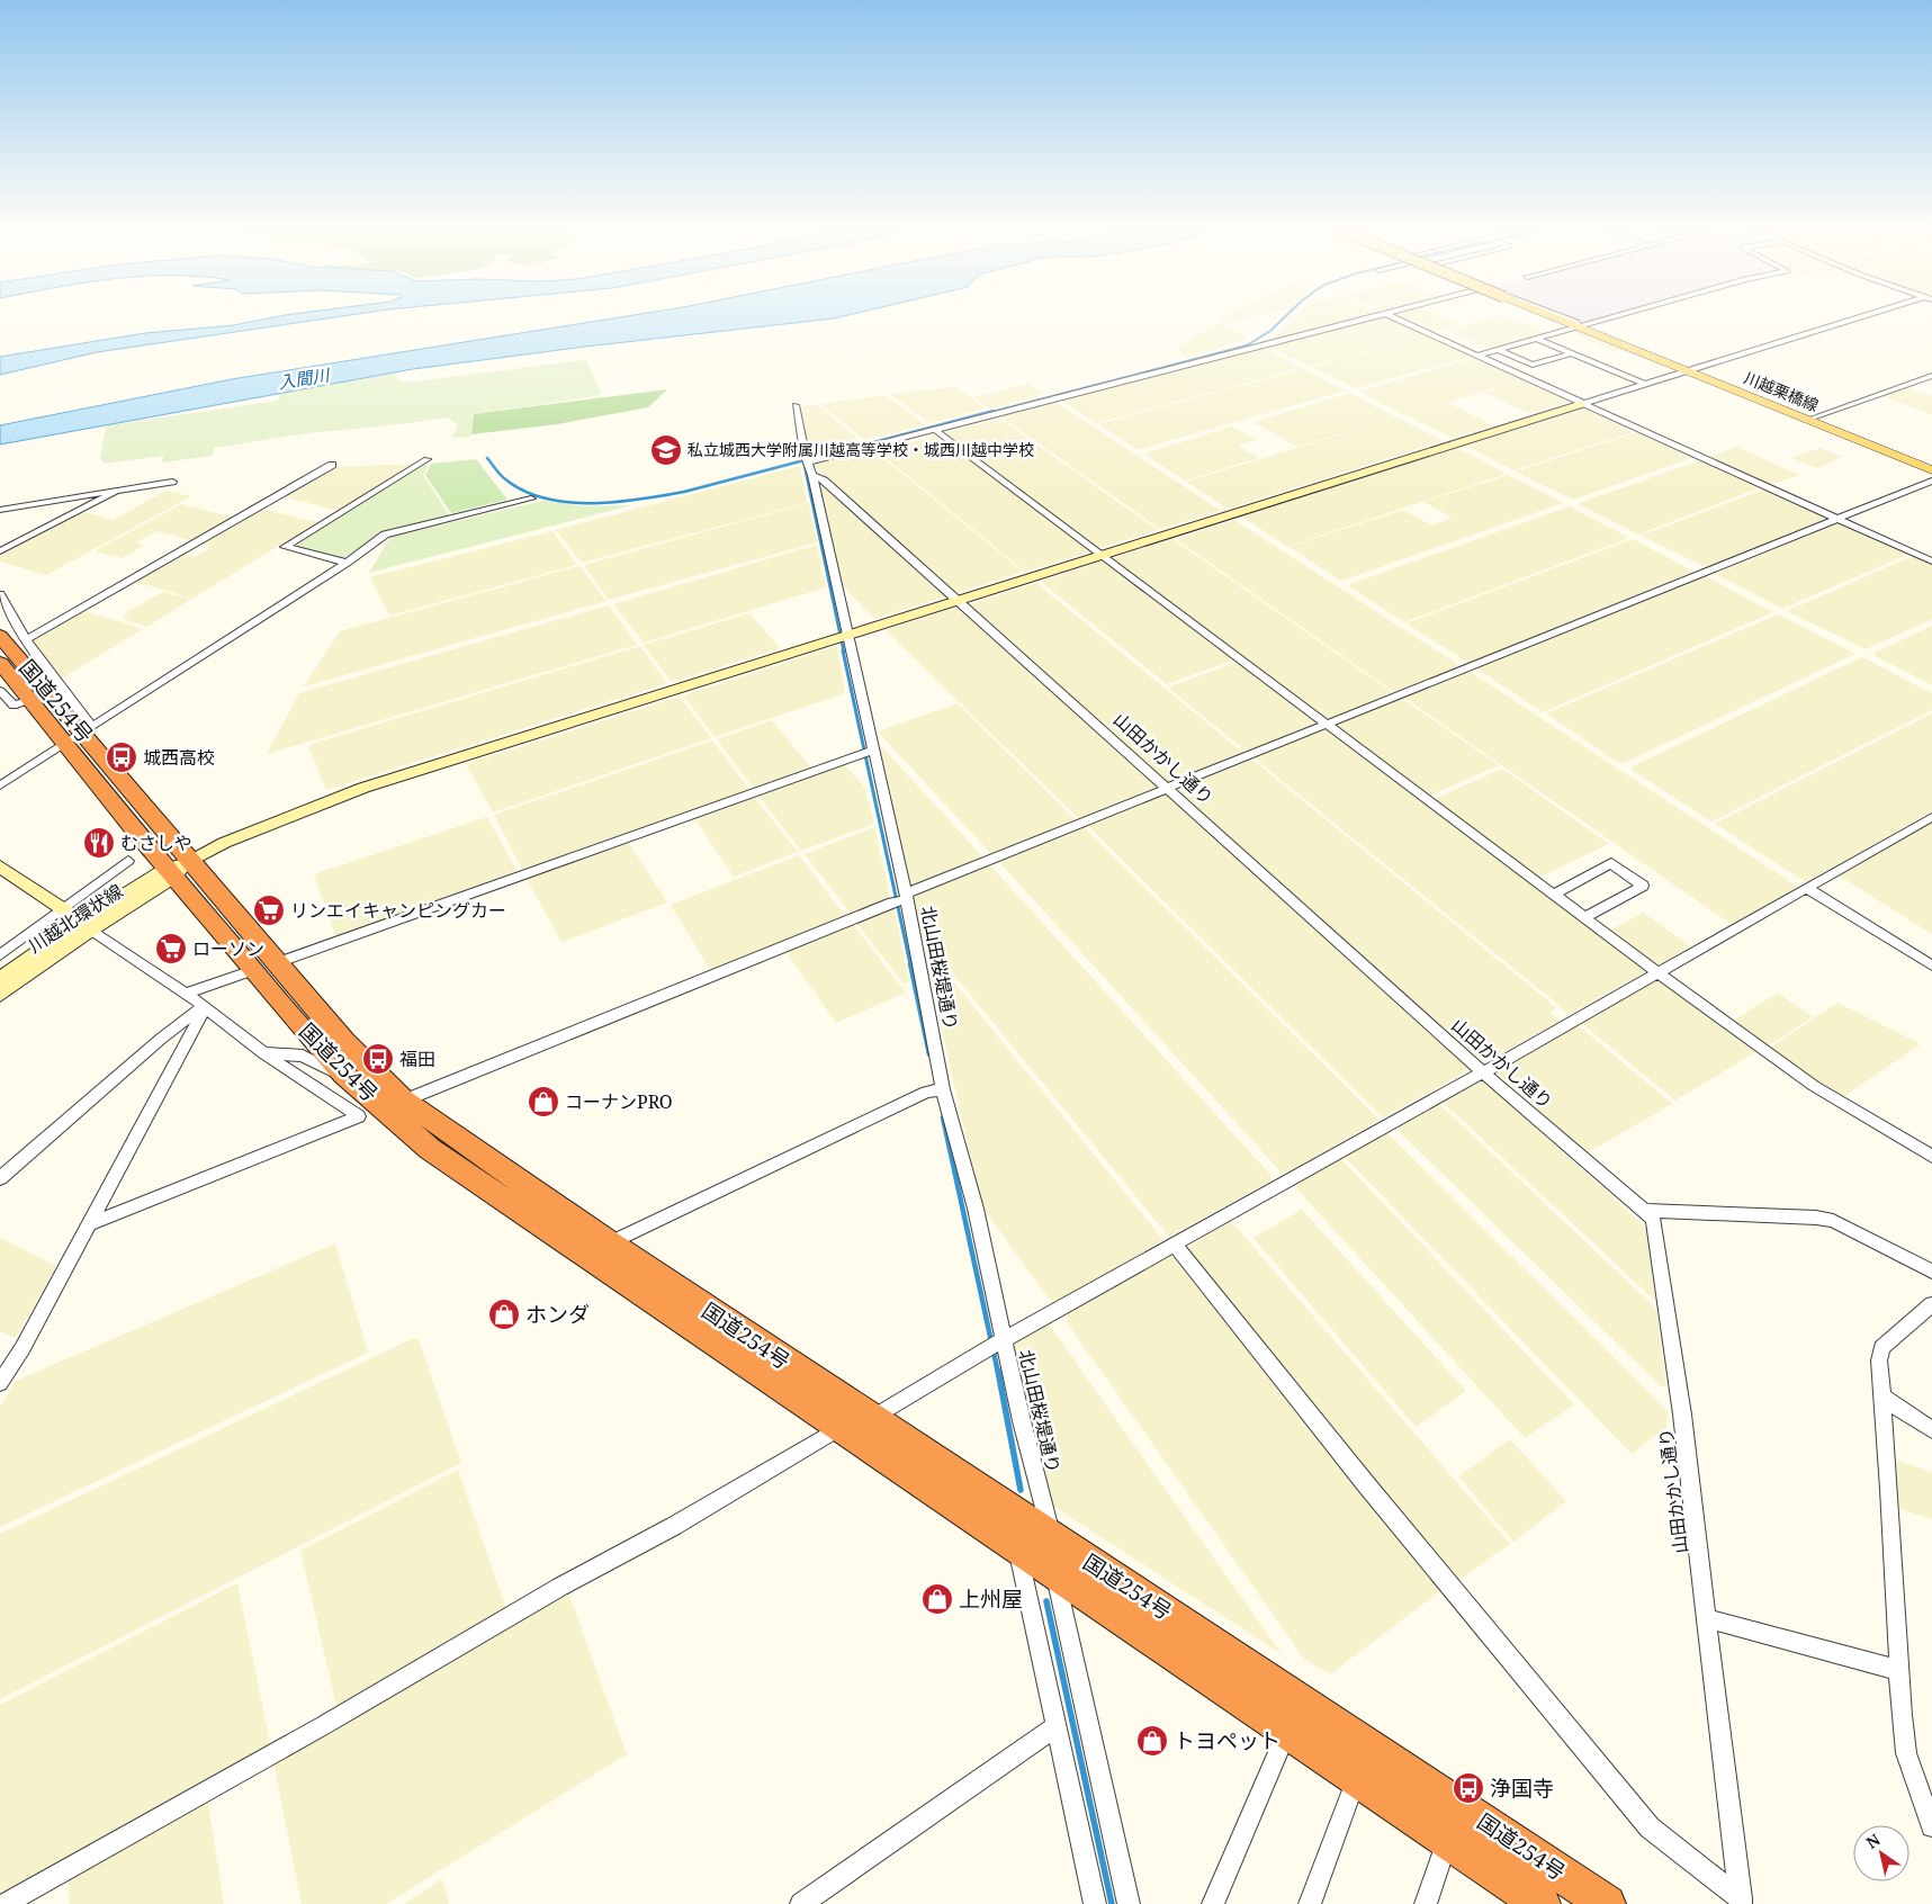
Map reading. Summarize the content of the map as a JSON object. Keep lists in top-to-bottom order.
{
  "streets": {
    "highway": ["国道254号"],
    "main road": ["川越栗橋線"],
    "street": ["山田かかし通り", "川越北環状線", "北山田桜堤通り"]
  },
  "crossings": [
    ["国道254号", "川越北環状線"],
    ["国道254号", "北山田桜堤通り"],
    ["山田かかし通り", "川越北環状線"],
    ["山田かかし通り", "北山田桜堤通り"],
    ["川越北環状線", "北山田桜堤通り"]
  ],
  "water": ["入間川"],
  "places": {
    "school or university": ["私立城西大学附属川越高等学校・城西川越中学校"],
    "bus stop": ["城西高校", "福田", "浄国寺"],
    "restaurant": ["むさしや"],
    "supermarket": ["リンエイキャンピングカー", "ローソン"],
    "shop": [
      "コーナンPRO",
      "ホンダ",
      "上州屋",
      "トヨペット"
    ]
  },
  "north": "top left"
}
